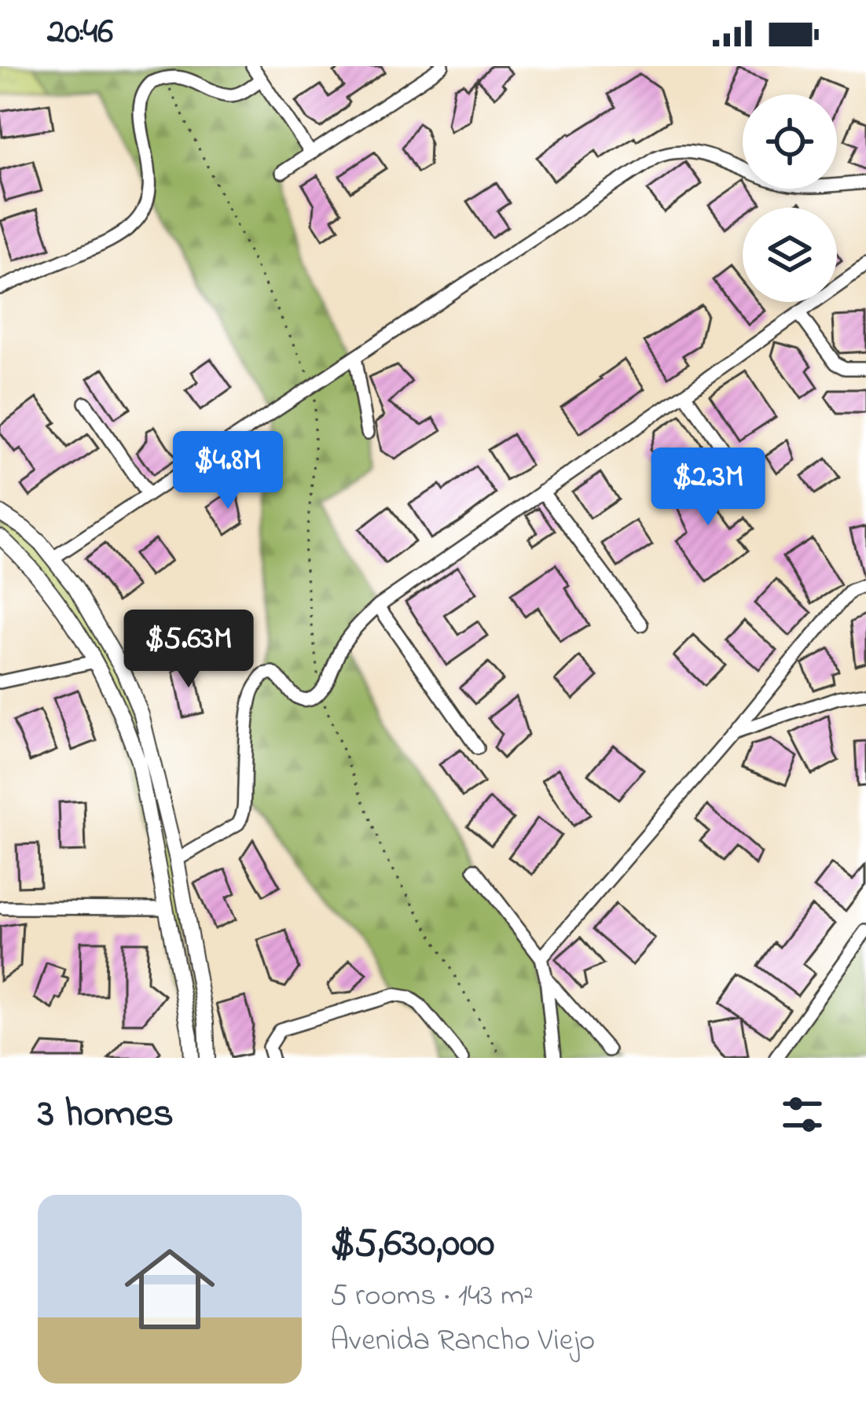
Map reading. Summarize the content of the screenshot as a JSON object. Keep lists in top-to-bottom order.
{
  "page": {
    "status": "20:46",
    "price": ["$4.8M", "$2.3M", "$5.63M"],
    "heading": "3 homes",
    "list": [
      {
        "name": "$5,630,000",
        "note": "5 rooms · 143 m² · Avenida Rancho Viejo"
      }
    ]
  }
}
